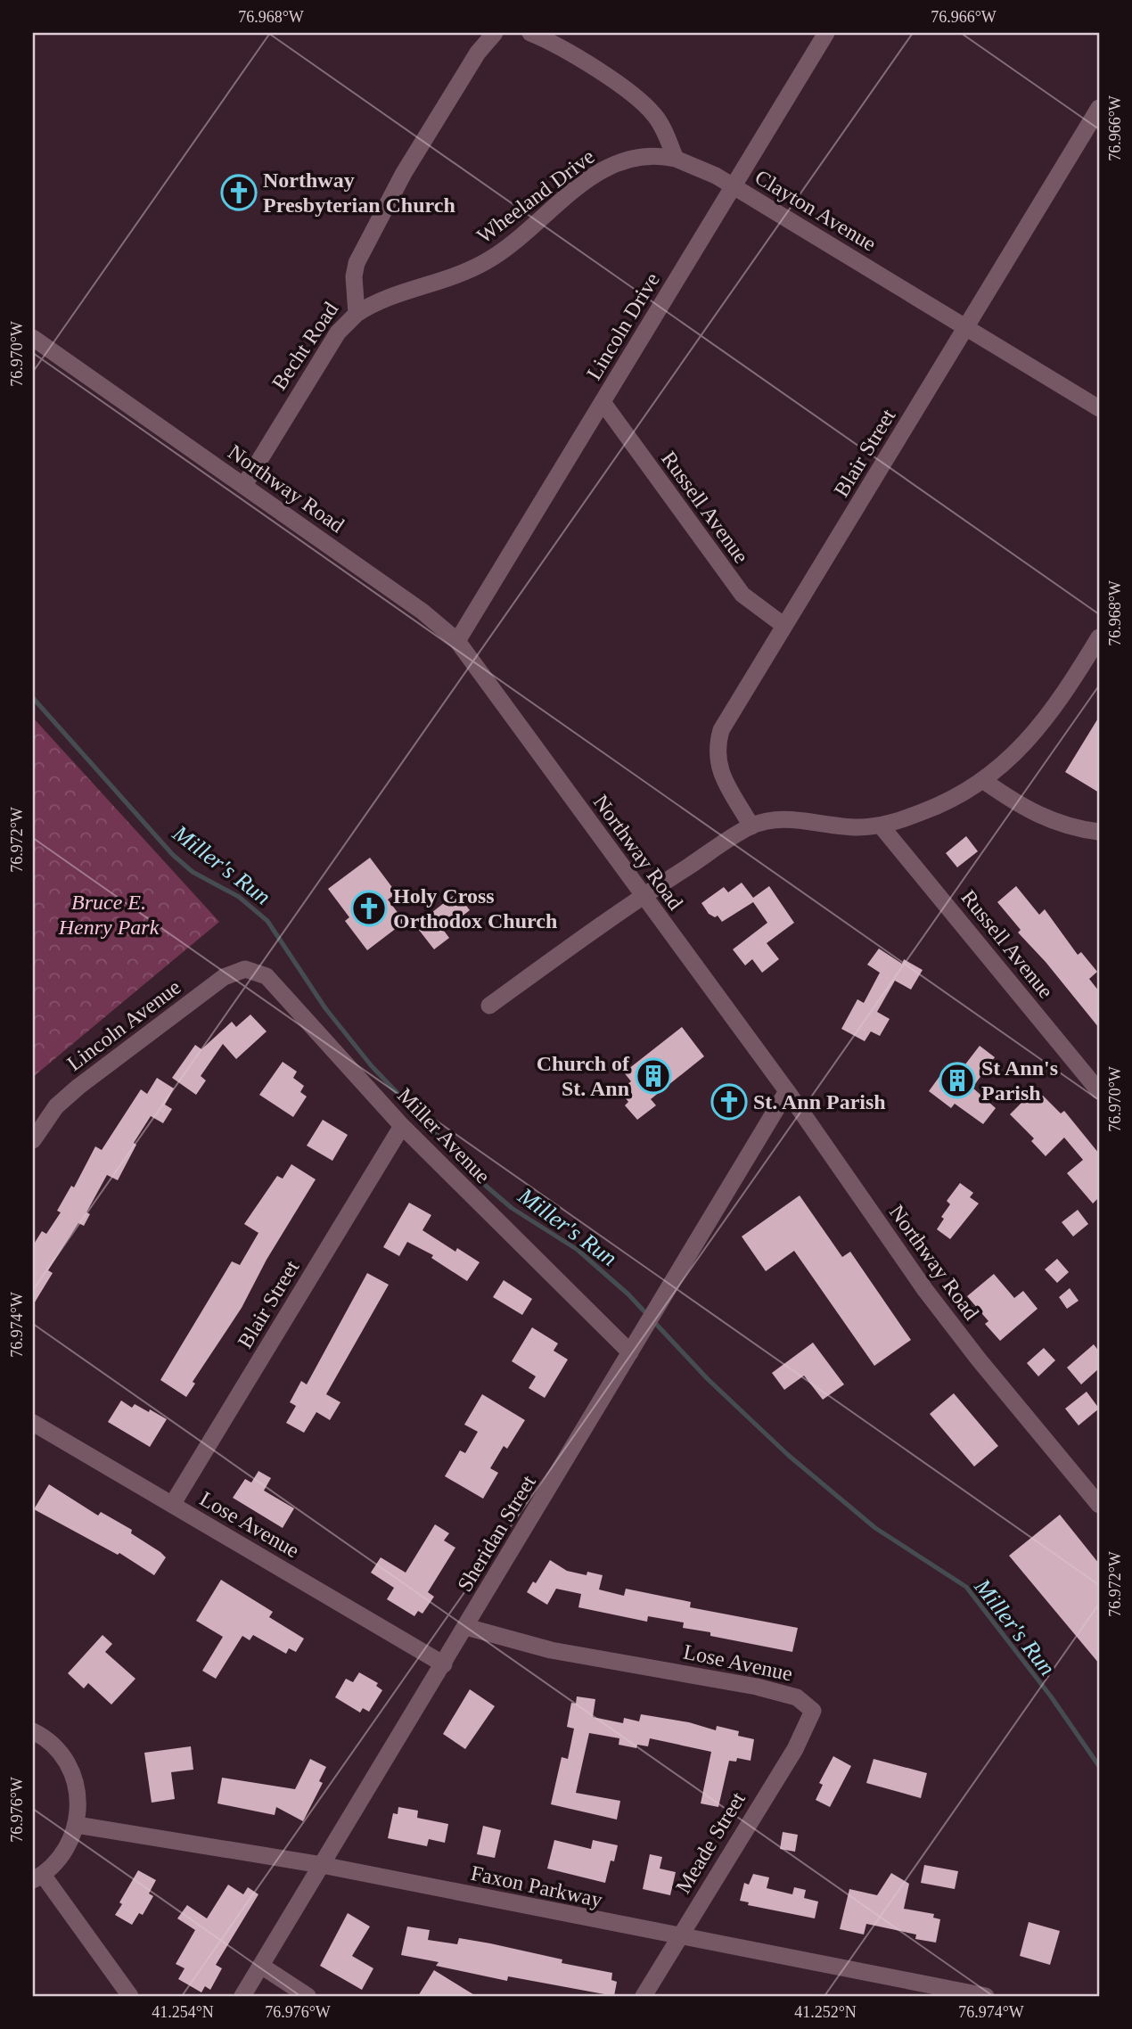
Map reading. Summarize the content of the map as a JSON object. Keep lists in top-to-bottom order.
{
  "streets": {
    "street": [
      "Wheeland Drive",
      "Clayton Avenue",
      "Lincoln Drive",
      "Becht Road",
      "Blair Street",
      "Northway Road",
      "Russell Avenue",
      "Lincoln Avenue",
      "Miller Avenue",
      "Lose Avenue",
      "Sheridan Street",
      "Meade Street",
      "Faxon Parkway"
    ]
  },
  "crossings": [
    ["Wheeland Drive", "Clayton Avenue"],
    ["Wheeland Drive", "Becht Road"],
    ["Clayton Avenue", "Lincoln Drive"],
    ["Clayton Avenue", "Blair Street"],
    ["Lincoln Drive", "Northway Road"],
    ["Lincoln Drive", "Russell Avenue"],
    ["Becht Road", "Northway Road"],
    ["Blair Street", "Russell Avenue"],
    ["Blair Street", "Miller Avenue"],
    ["Blair Street", "Lose Avenue"],
    ["Northway Road", "Sheridan Street"],
    ["Lincoln Avenue", "Miller Avenue"],
    ["Miller Avenue", "Sheridan Street"],
    ["Lose Avenue", "Sheridan Street"],
    ["Lose Avenue", "Meade Street"],
    ["Sheridan Street", "Faxon Parkway"],
    ["Meade Street", "Faxon Parkway"]
  ],
  "water": ["Miller's Run"],
  "parks": ["Bruce E. Henry Park"],
  "places": {
    "church": ["Northway Presbyterian Church", "Holy Cross Orthodox Church", "St. Ann Parish"],
    "building": ["Church of St. Ann", "St Ann's Parish"]
  },
  "coordinates": [
    "76.968°W",
    "76.966°W",
    "76.970°W",
    "76.972°W",
    "76.974°W",
    "76.976°W",
    "41.254°N",
    "41.252°N"
  ]
}
